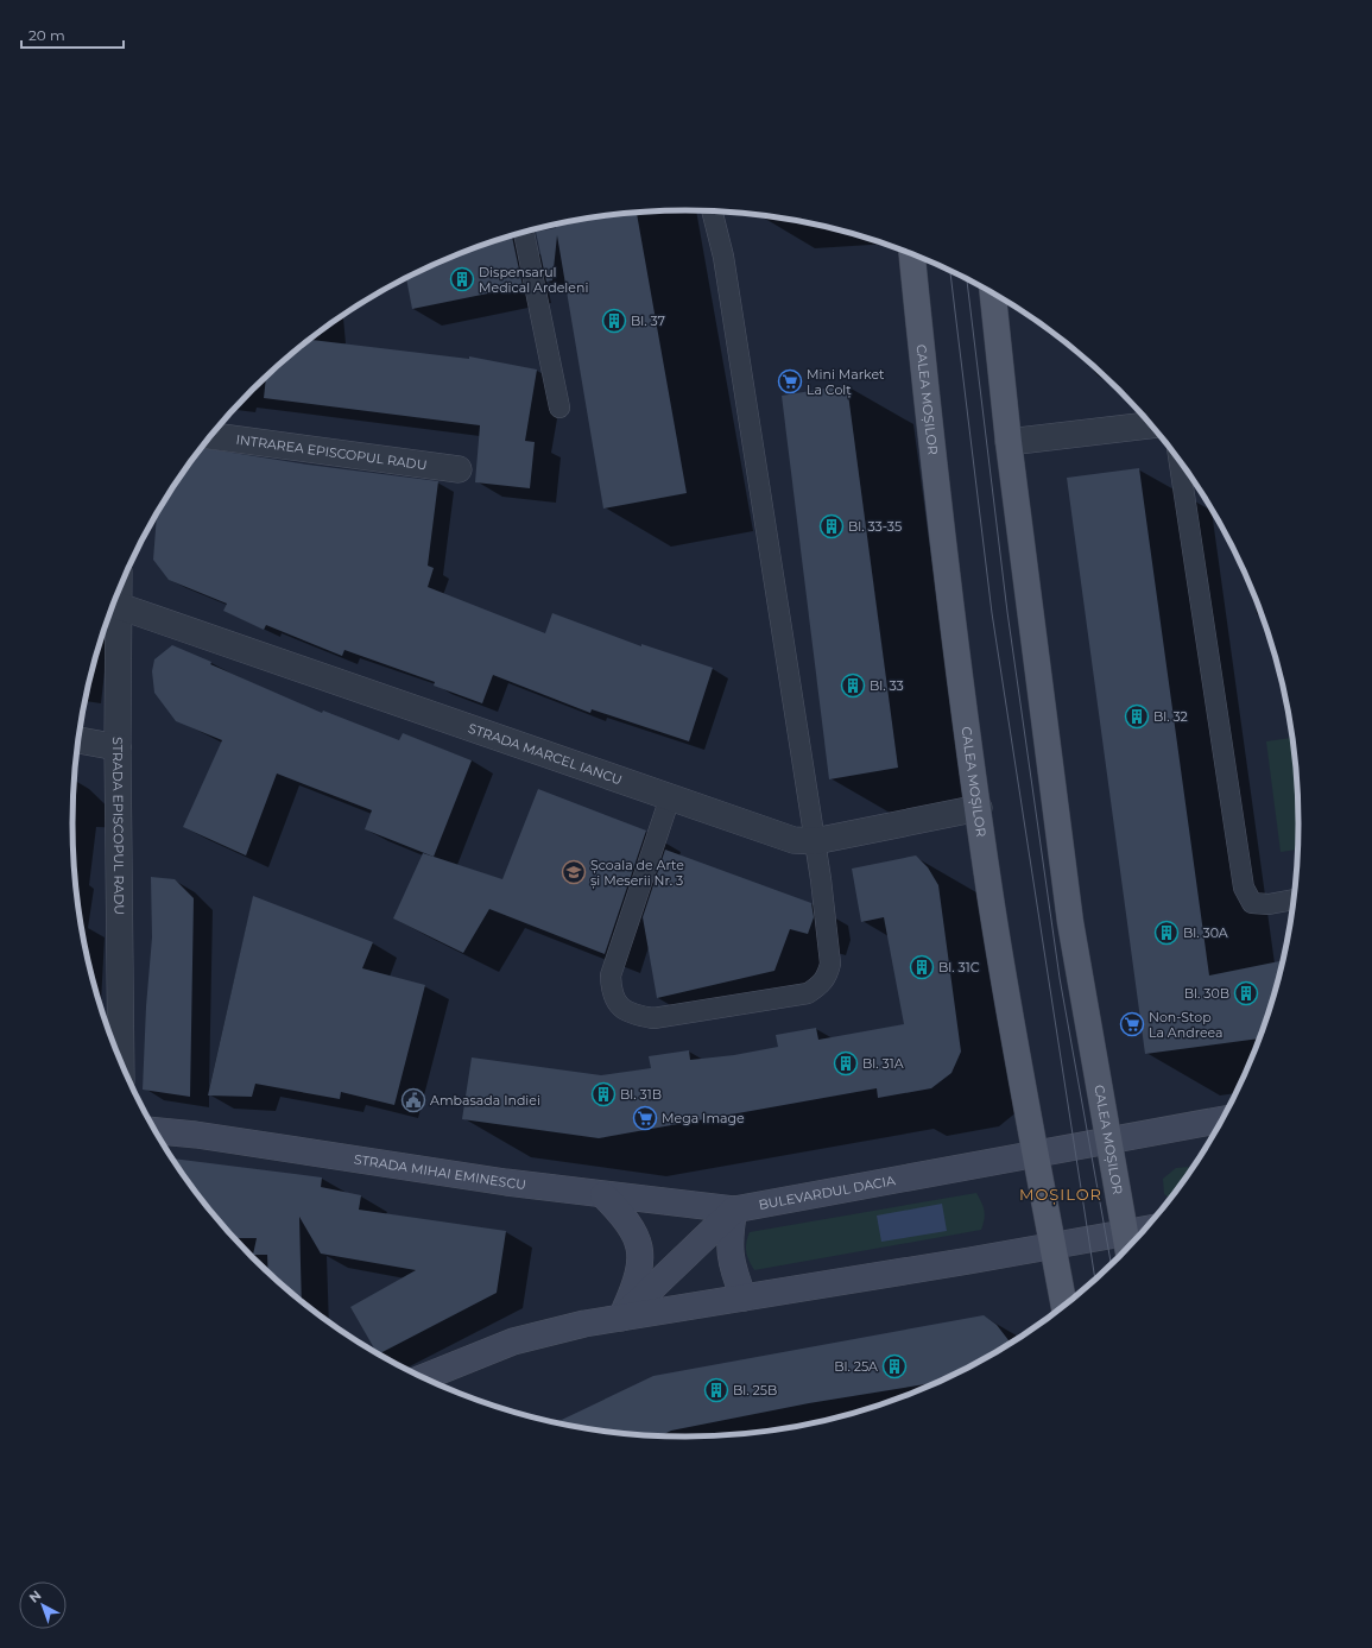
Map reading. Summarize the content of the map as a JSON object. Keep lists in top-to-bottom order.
{
  "streets": {
    "main road": ["CALEA MOȘILOR", "STRADA MIHAI EMINESCU", "BULEVARDUL DACIA"],
    "street": ["INTRAREA EPISCOPUL RADU", "STRADA MARCEL IANCU", "STRADA EPISCOPUL RADU"]
  },
  "crossings": [
    ["CALEA MOȘILOR", "STRADA MARCEL IANCU"],
    ["CALEA MOȘILOR", "BULEVARDUL DACIA"],
    ["STRADA MARCEL IANCU", "STRADA EPISCOPUL RADU"],
    ["STRADA MIHAI EMINESCU", "BULEVARDUL DACIA"]
  ],
  "districts": ["MOȘILOR"],
  "places": {
    "building": [
      "Dispensarul Medical Ardeleni",
      "Bl. 37",
      "Bl. 33-35",
      "Bl. 33",
      "Bl. 32",
      "Bl. 30A",
      "Bl. 31C",
      "Bl. 30B",
      "Bl. 31A",
      "Bl. 31B",
      "Bl. 25A",
      "Bl. 25B"
    ],
    "supermarket": ["Mini Market La Colț", "Non-Stop La Andreea", "Mega Image"],
    "school or university": ["Școala de Arte și Meserii Nr. 3"],
    "public building": ["Ambasada Indiei"]
  },
  "scale_bar": "20 m",
  "north": "top left"
}
